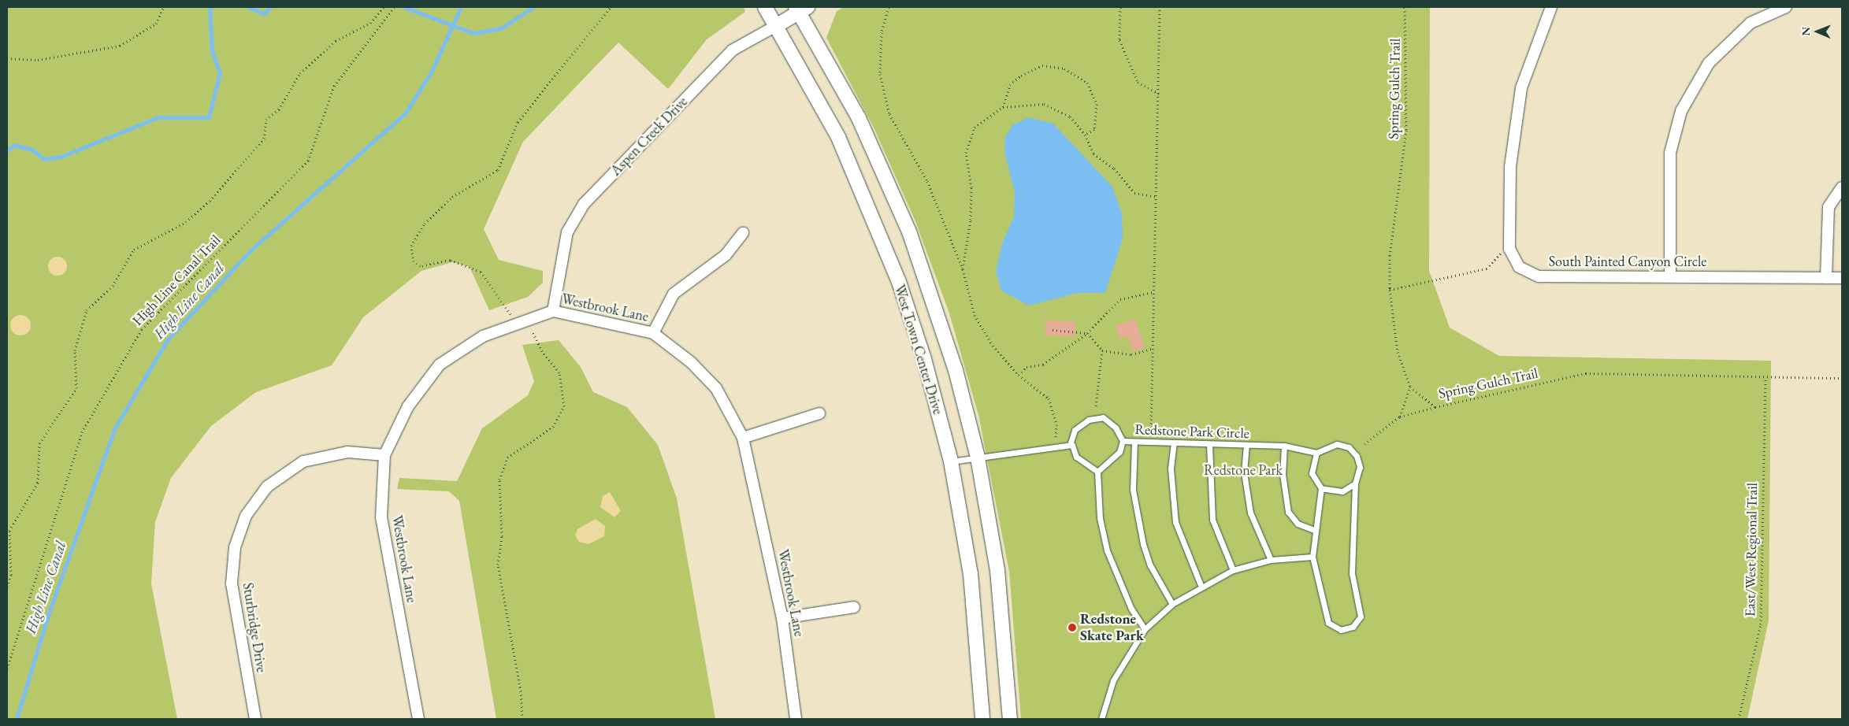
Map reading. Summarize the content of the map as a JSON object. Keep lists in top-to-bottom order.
{
  "streets": {
    "street": [
      "Aspen Creek Drive",
      "South Painted Canyon Circle",
      "Westbrook Lane",
      "West Town Center Drive",
      "Sturbridge Drive"
    ],
    "lane": ["Redstone Park Circle"],
    "path": ["Spring Gulch Trail", "High Line Canal Trail", "East/West Regional Trail"]
  },
  "crossings": [
    ["Spring Gulch Trail", "East/West Regional Trail"],
    ["Aspen Creek Drive", "Westbrook Lane"],
    ["Aspen Creek Drive", "West Town Center Drive"],
    ["Westbrook Lane", "Sturbridge Drive"]
  ],
  "water": ["High Line Canal"],
  "parks": ["Redstone Park"],
  "places": ["Redstone Skate Park"],
  "north": "left"
}
